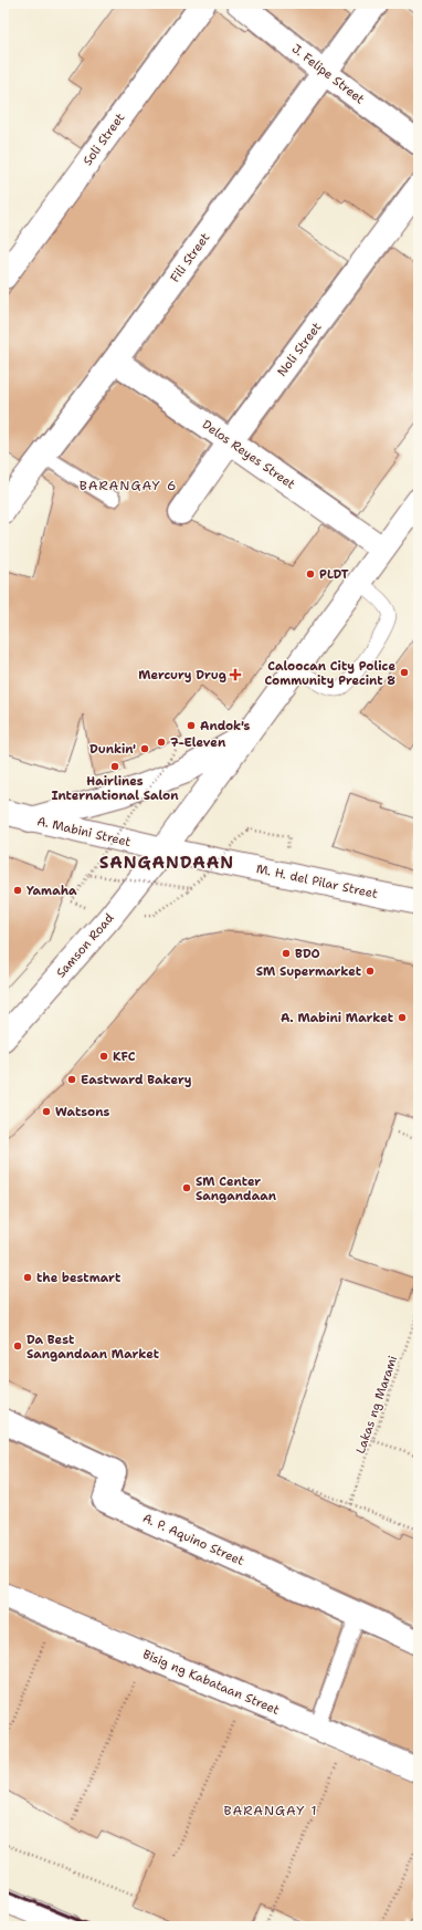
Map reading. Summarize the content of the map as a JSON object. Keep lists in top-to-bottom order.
{
  "streets": {
    "main road": [
      "J. Felipe Street",
      "Soli Street",
      "Fili Street",
      "Noli Street",
      "Delos Reyes Street",
      "A. Mabini Street",
      "M. H. del Pilar Street",
      "Samson Road",
      "A. P. Aquino Street",
      "Bisig ng Kabataan Street"
    ],
    "path": ["Lakas ng Marami"]
  },
  "crossings": [
    ["J. Felipe Street", "Fili Street"],
    ["Fili Street", "Delos Reyes Street"],
    ["Noli Street", "Delos Reyes Street"],
    ["Delos Reyes Street", "Samson Road"],
    ["A. Mabini Street", "M. H. del Pilar Street"],
    ["A. Mabini Street", "Samson Road"],
    ["M. H. del Pilar Street", "Samson Road"]
  ],
  "districts": ["BARANGAY 6", "SANGANDAAN", "BARANGAY 1"],
  "places": {
    "other": [
      "PLDT",
      "Caloocan City Police Community Precint 8",
      "Andok's",
      "7-Eleven",
      "Dunkin'",
      "Hairlines International Salon",
      "Yamaha",
      "BDO",
      "SM Supermarket",
      "A. Mabini Market",
      "KFC",
      "Eastward Bakery",
      "Watsons",
      "SM Center Sangandaan",
      "the bestmart",
      "Da Best Sangandaan Market"
    ],
    "health": ["Mercury Drug"]
  }
}
